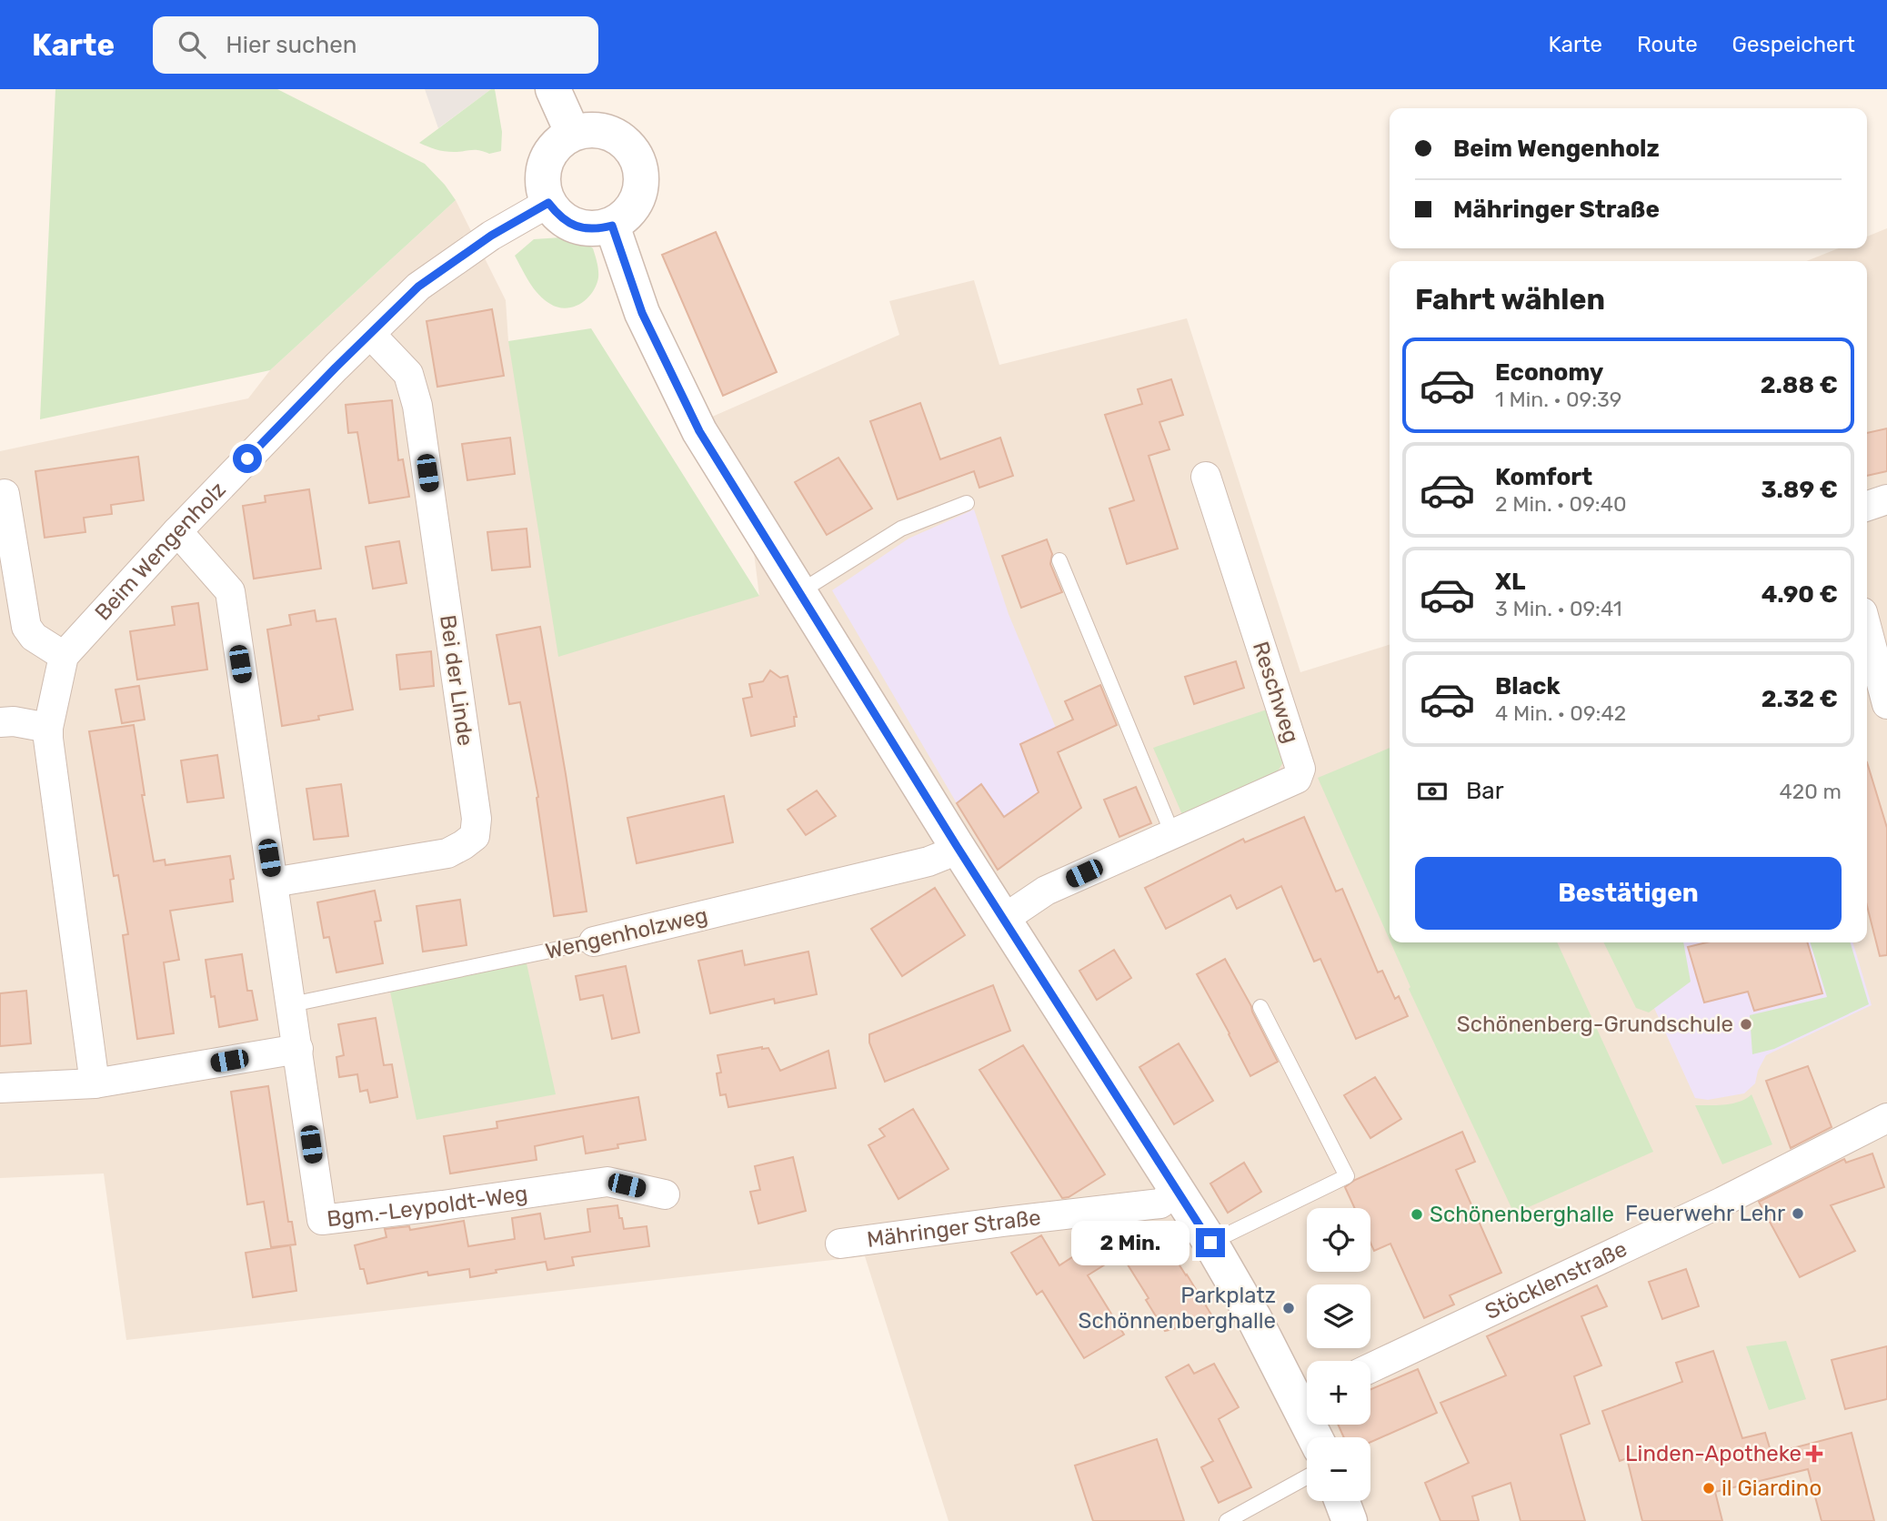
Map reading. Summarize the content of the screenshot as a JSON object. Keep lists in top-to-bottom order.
{
  "streets": {
    "street": [
      "Beim Wengenholz",
      "Bei der Linde",
      "Reschweg",
      "Wengenholzweg",
      "Bgm.-Leypoldt-Weg",
      "Mähringer Straße",
      "Stöcklenstraße"
    ]
  },
  "crossings": [
    ["Beim Wengenholz", "Bei der Linde"],
    ["Beim Wengenholz", "Bgm.-Leypoldt-Weg"],
    ["Bei der Linde", "Bgm.-Leypoldt-Weg"],
    ["Wengenholzweg", "Bgm.-Leypoldt-Weg"]
  ],
  "places": {
    "other": [
      "Schönenberg-Grundschule",
      "Feuerwehr Lehr",
      "Schönenberghalle",
      "Parkplatz Schönnenberghalle",
      "il Giardino"
    ],
    "health": ["Linden-Apotheke"]
  },
  "page": {
    "header": "Karte",
    "search": "Hier suchen",
    "nav": ["Karte", "Route", "Gespeichert"],
    "banner": ["Beim Wengenholz", "Mähringer Straße"],
    "heading": "Fahrt wählen",
    "list": [
      {
        "name": "Economy",
        "note": "1 Min. · 09:39",
        "value": "2.88 €"
      },
      {
        "name": "Komfort",
        "note": "2 Min. · 09:40",
        "value": "3.89 €"
      },
      {
        "name": "XL",
        "note": "3 Min. · 09:41",
        "value": "4.90 €"
      },
      {
        "name": "Black",
        "note": "4 Min. · 09:42",
        "value": "2.32 €"
      }
    ],
    "pay": ["Bar", "420 m"],
    "buttons": "Bestätigen",
    "map_buttons": ["+", "−"],
    "bubble": "2 Min."
  }
}
